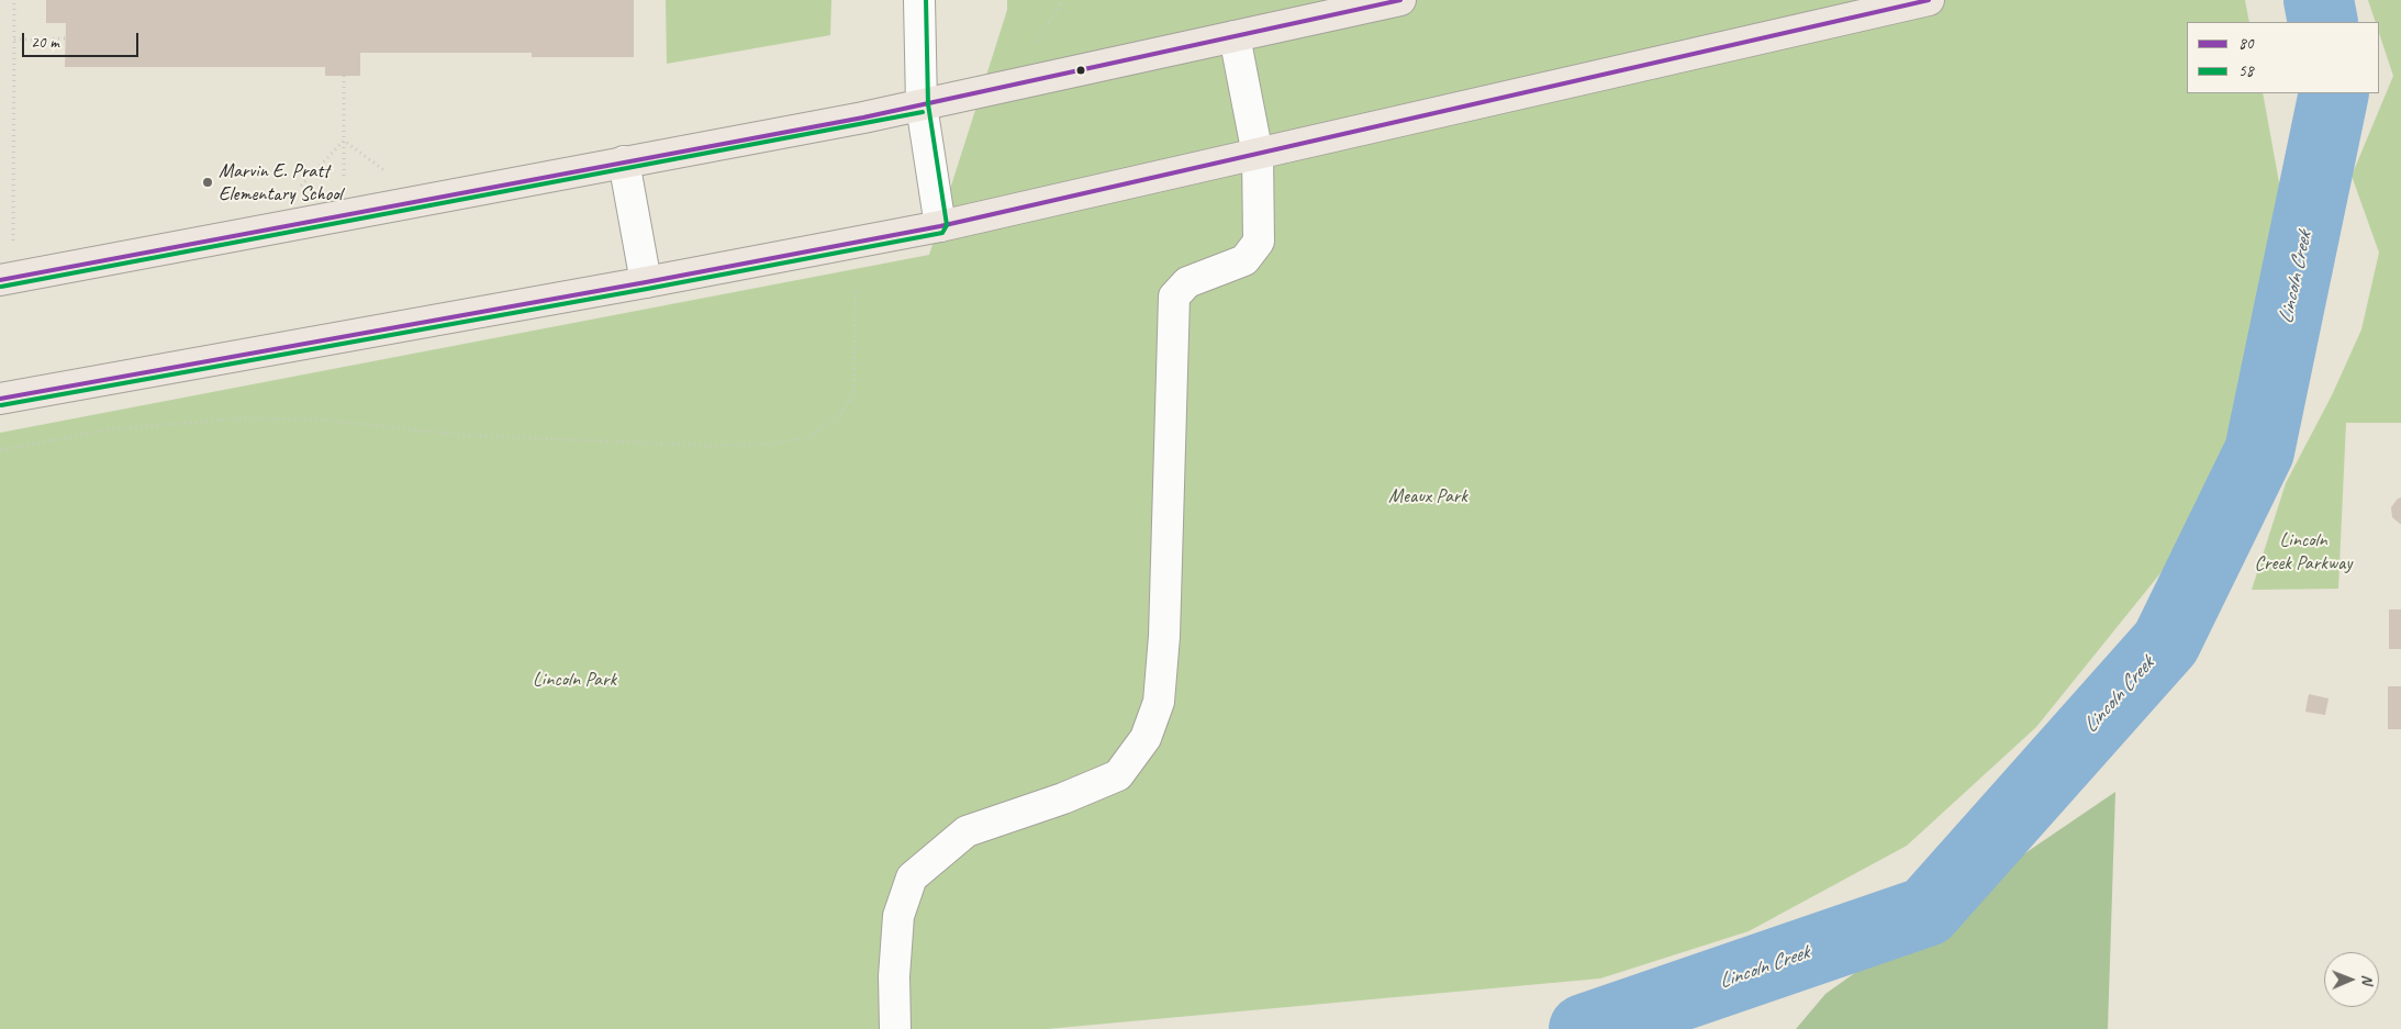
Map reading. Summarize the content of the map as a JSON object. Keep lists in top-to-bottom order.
{
  "water": ["Lincoln Creek"],
  "parks": ["Meaux Park", "Lincoln Creek Parkway", "Lincoln Park"],
  "places": ["Marvin E. Pratt Elementary School"],
  "lines": ["transit line 80", "transit line 58"],
  "legend": ["80", "58"],
  "scale_bar": "20 m",
  "north": "right"
}
